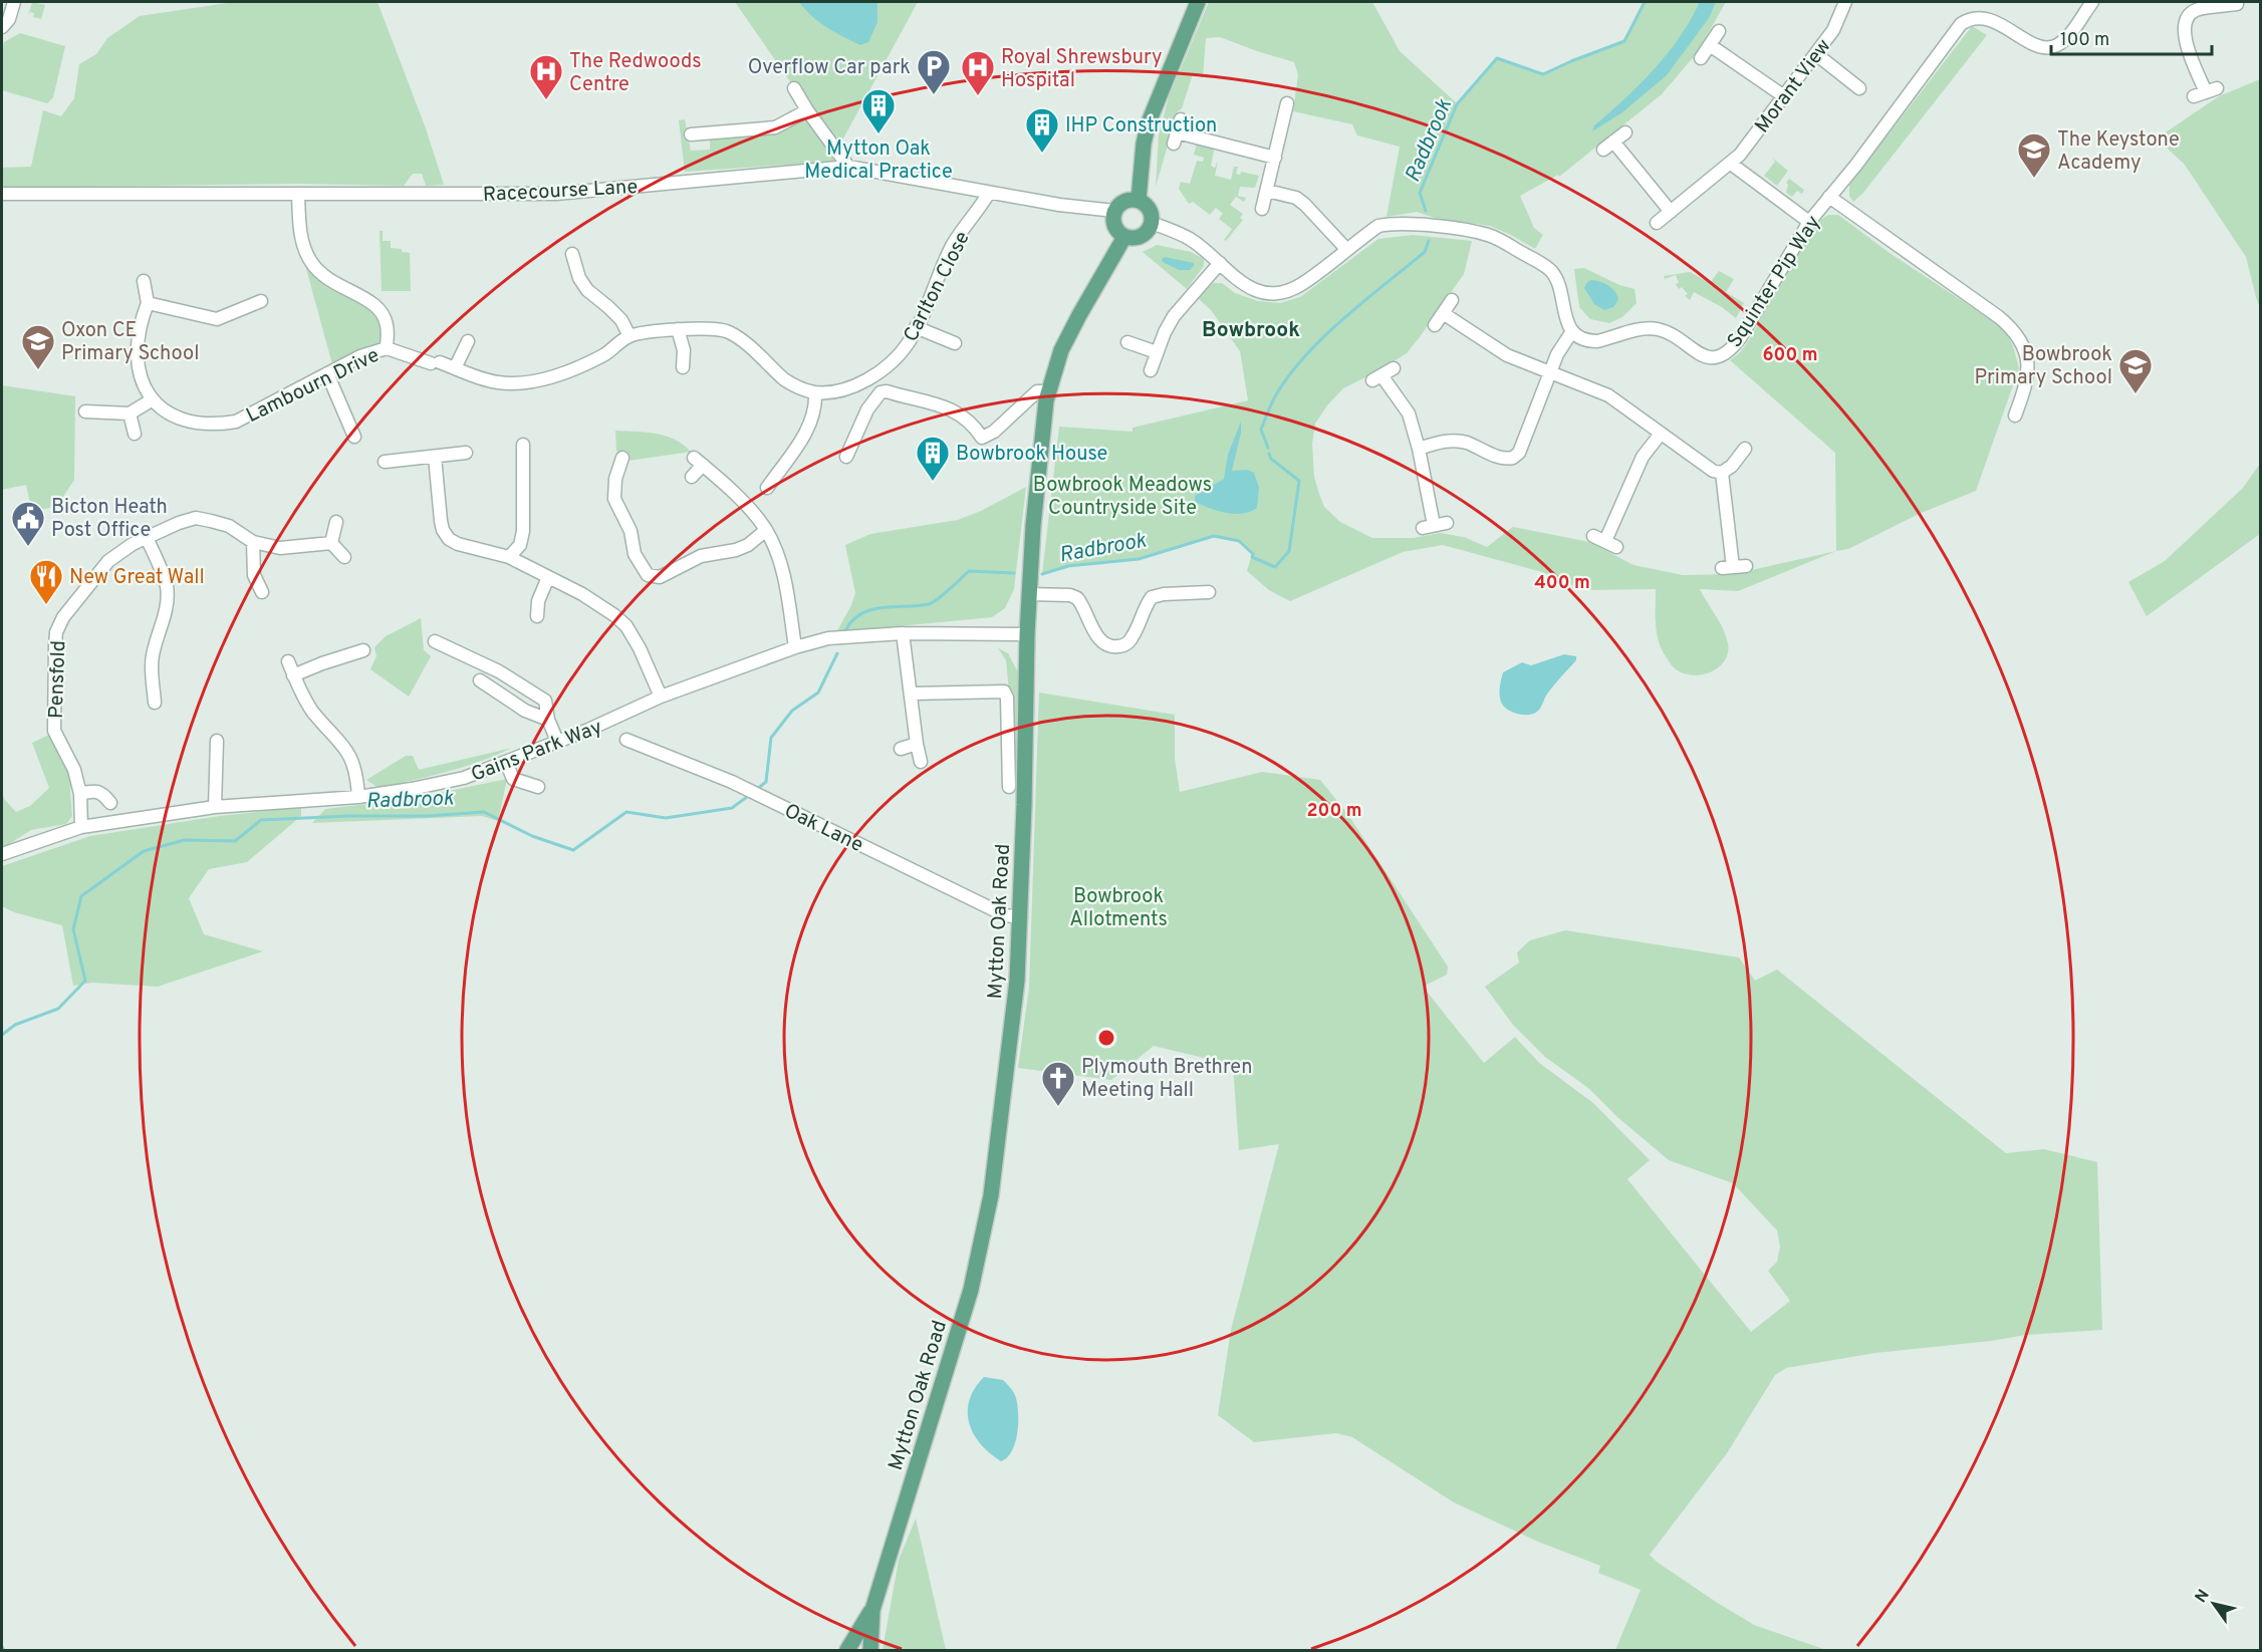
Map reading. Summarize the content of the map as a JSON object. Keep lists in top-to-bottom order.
{
  "streets": {
    "main road": ["Mytton Oak Road"],
    "street": [
      "Morant View",
      "Racecourse Lane",
      "Squinter Pip Way",
      "Carlton Close",
      "Lambourn Drive",
      "Pensfold",
      "Gains Park Way",
      "Oak Lane"
    ]
  },
  "crossings": [
    ["Racecourse Lane", "Carlton Close"],
    ["Racecourse Lane", "Lambourn Drive"],
    ["Racecourse Lane", "Mytton Oak Road"],
    ["Pensfold", "Gains Park Way"],
    ["Gains Park Way", "Mytton Oak Road"],
    ["Oak Lane", "Mytton Oak Road"]
  ],
  "districts": ["Bowbrook"],
  "water": ["Radbrook"],
  "parks": ["Bowbrook Meadows Countryside Site", "Bowbrook Allotments"],
  "places": {
    "parking": ["Overflow Car park"],
    "hospital": ["Royal Shrewsbury Hospital", "The Redwoods Centre"],
    "building": ["Mytton Oak Medical Practice", "IHP Construction", "Bowbrook House"],
    "school or university": ["The Keystone Academy", "Oxon CE Primary School", "Bowbrook Primary School"],
    "public building": ["Bicton Heath Post Office"],
    "restaurant": ["New Great Wall"],
    "church": ["Plymouth Brethren Meeting Hall"]
  },
  "scale_bar": "100 m",
  "north": "top left",
  "rings": ["600 m", "400 m", "200 m"]
}
